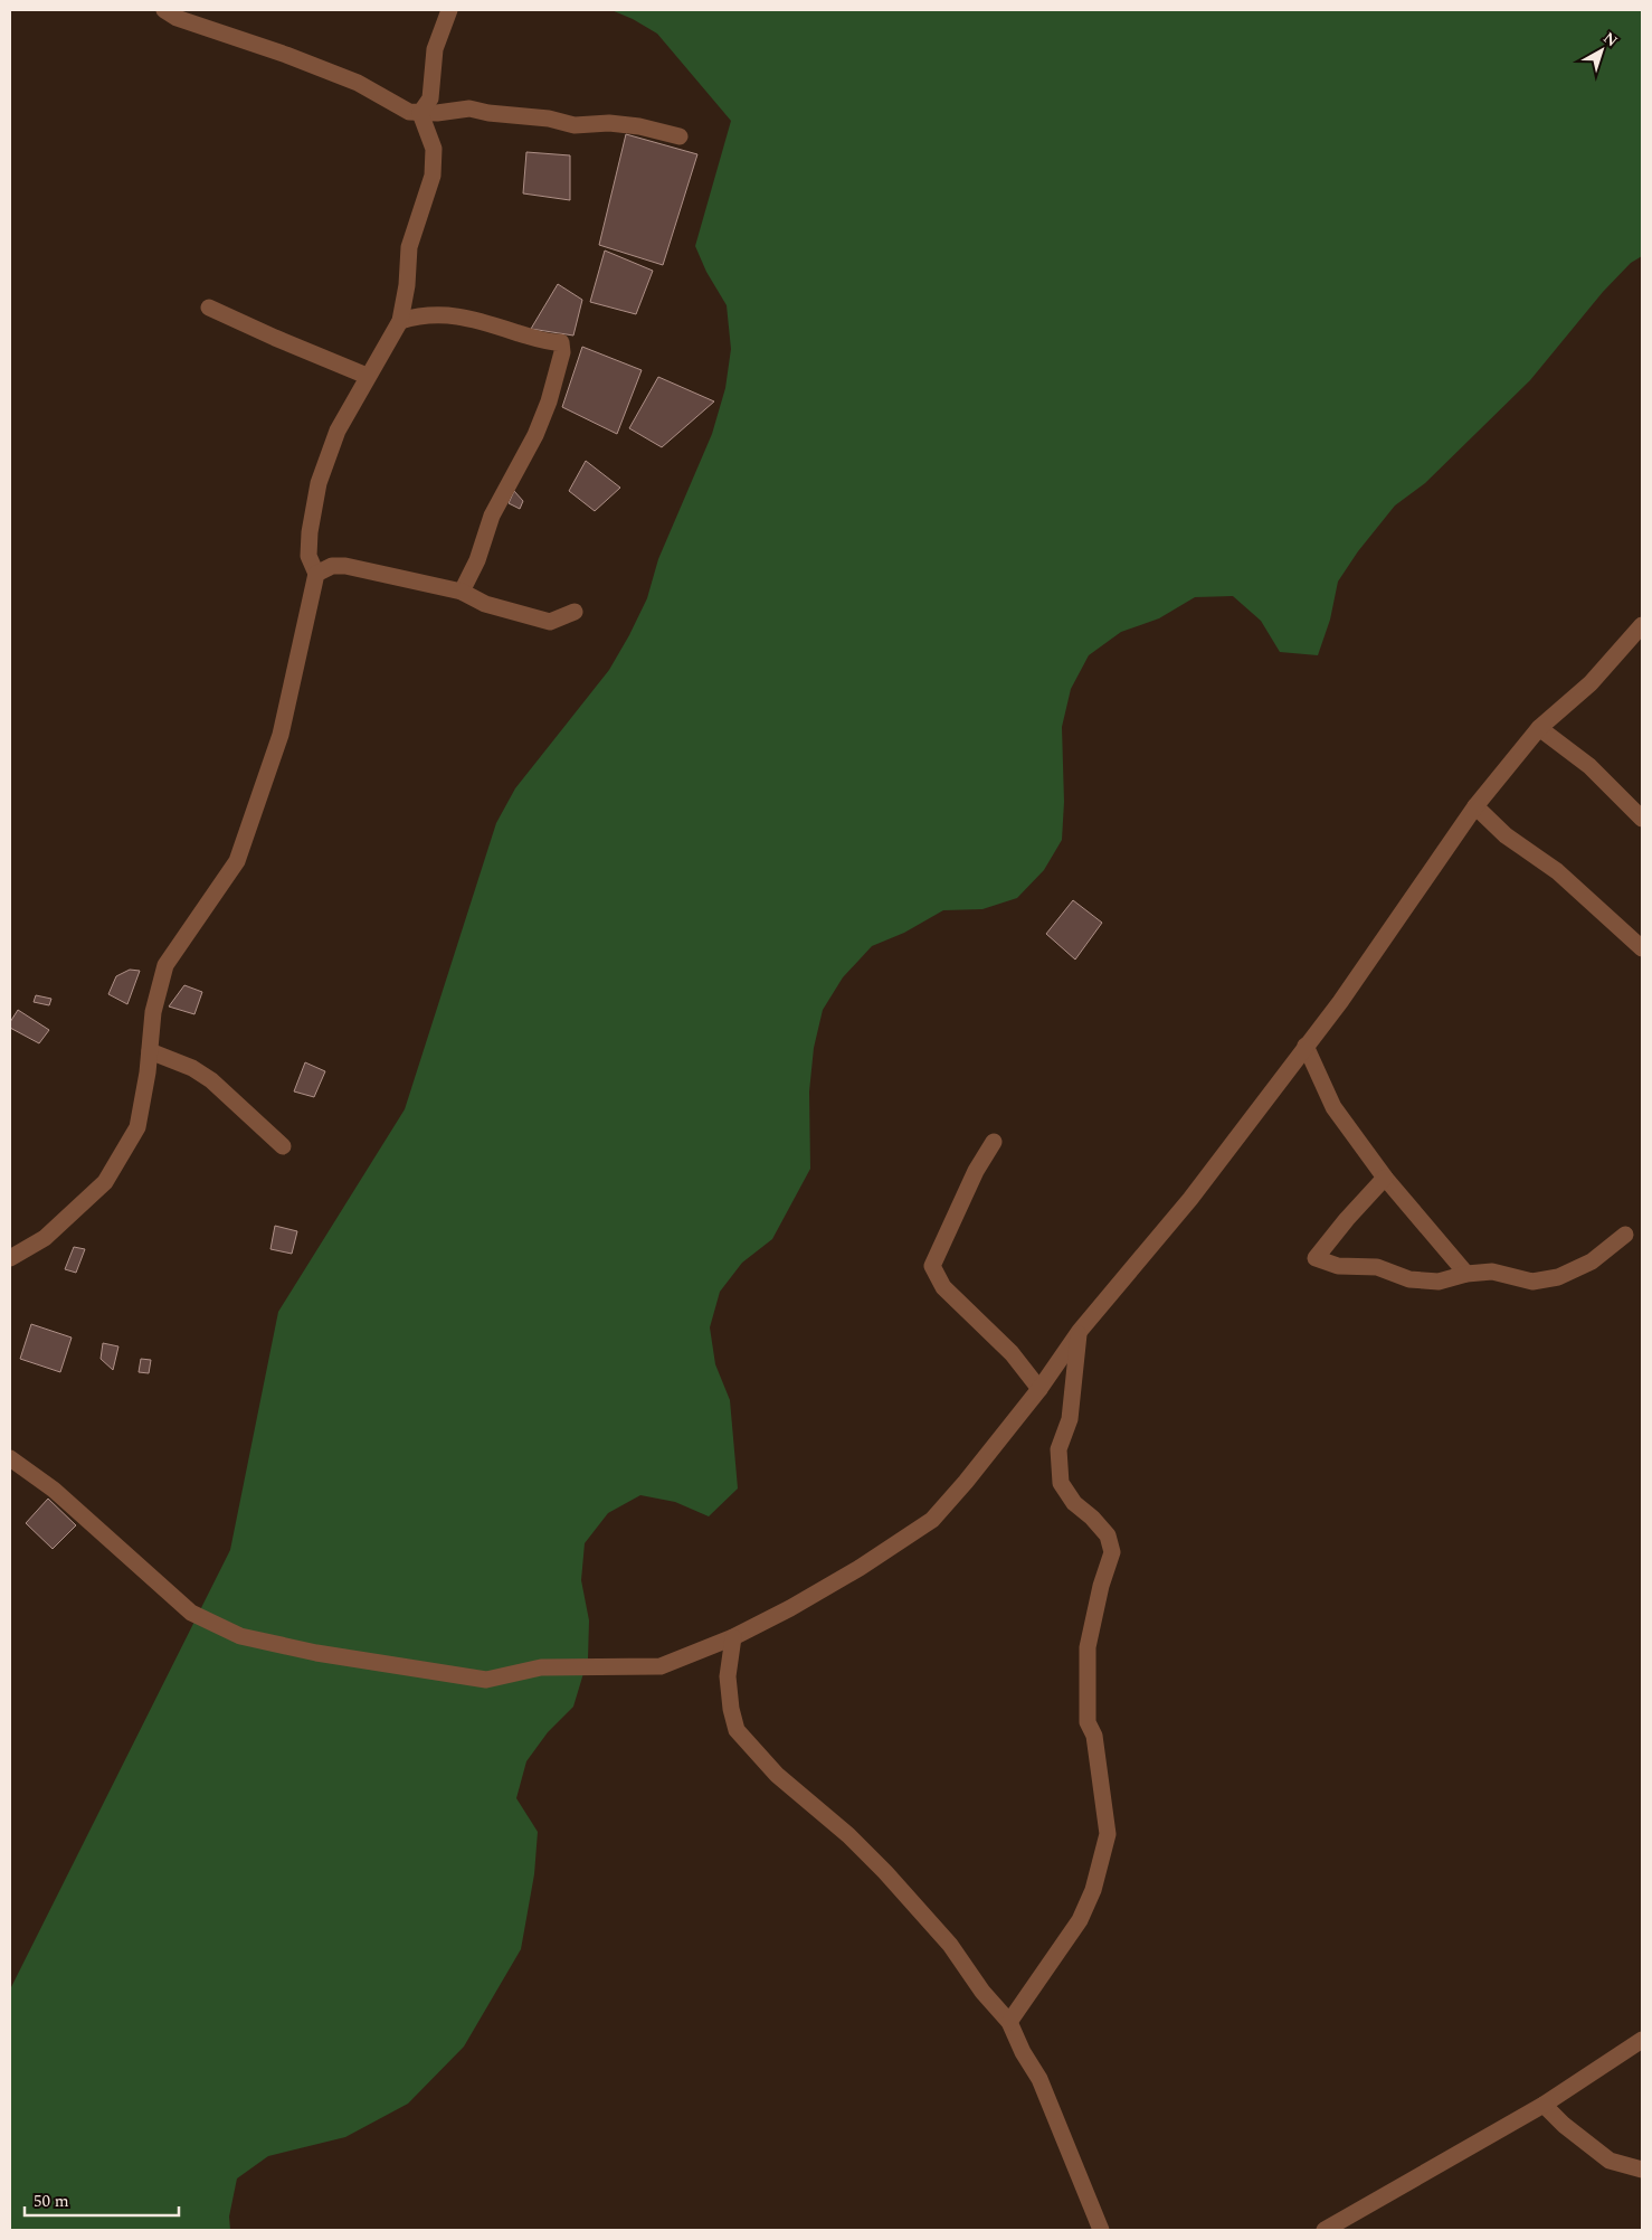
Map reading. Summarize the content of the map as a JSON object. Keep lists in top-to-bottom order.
{
  "scale_bar": "50 m",
  "north": "top right"
}
